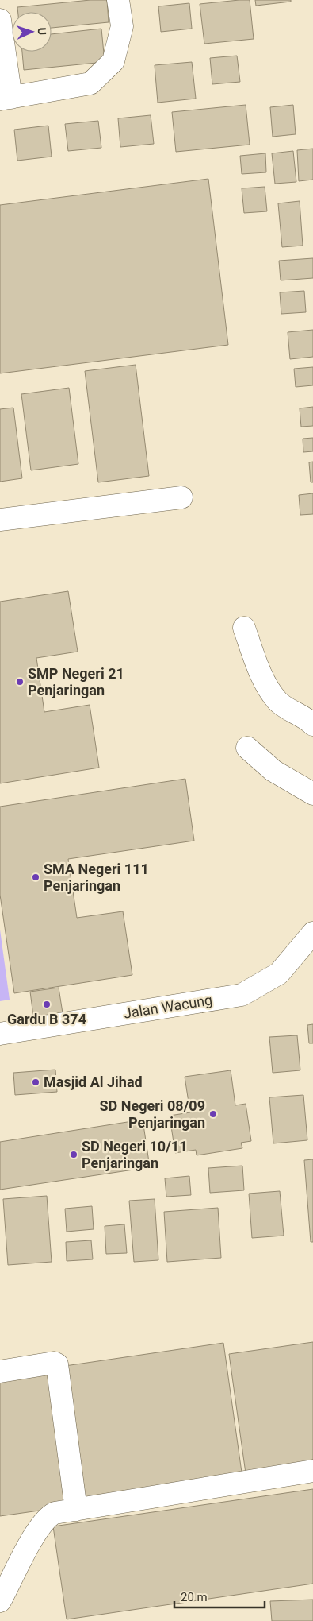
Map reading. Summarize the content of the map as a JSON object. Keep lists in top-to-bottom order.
{
  "streets": {
    "street": ["Jalan Wacung"]
  },
  "places": [
    "SMP Negeri 21 Penjaringan",
    "SMA Negeri 111 Penjaringan",
    "Gardu B 374",
    "Masjid Al Jihad",
    "SD Negeri 08/09 Penjaringan",
    "SD Negeri 10/11 Penjaringan"
  ],
  "scale_bar": "20 m",
  "north": "right"
}
